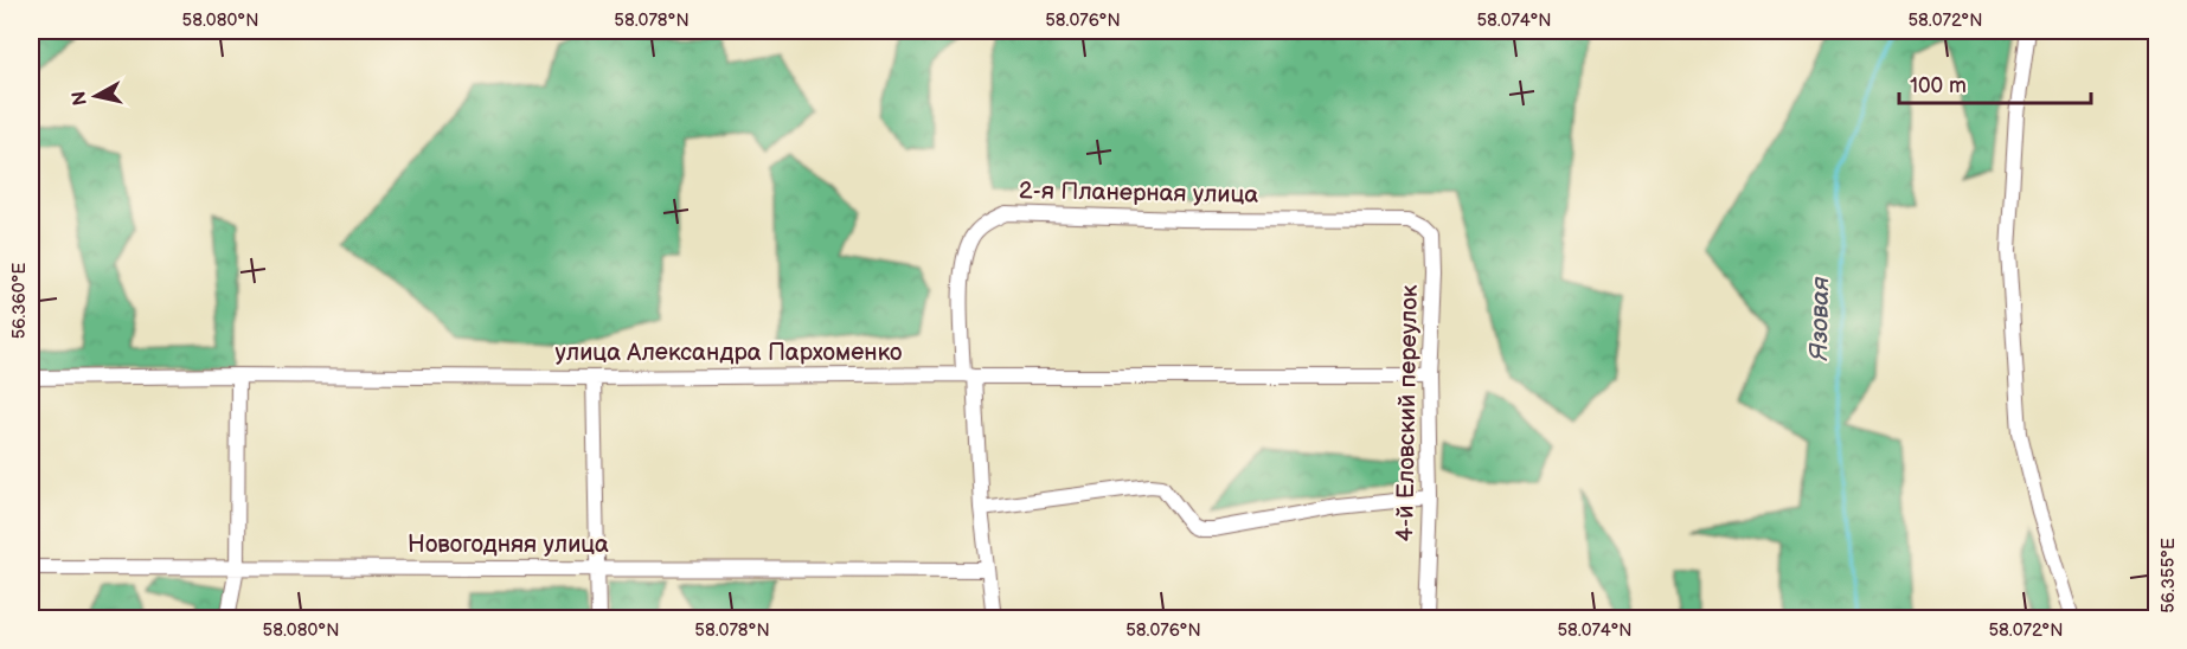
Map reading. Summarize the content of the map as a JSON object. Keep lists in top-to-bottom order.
{
  "streets": {
    "street": [
      "2-я Планерная улица",
      "улица Александра Пархоменко",
      "4-й Еловский переулок",
      "Новогодняя улица"
    ]
  },
  "crossings": [
    ["2-я Планерная улица", "улица Александра Пархоменко"],
    ["2-я Планерная улица", "4-й Еловский переулок"],
    ["2-я Планерная улица", "Новогодняя улица"],
    ["улица Александра Пархоменко", "4-й Еловский переулок"]
  ],
  "water": ["Язовая"],
  "scale_bar": "100 m",
  "north": "left",
  "coordinates": [
    "58.080°N",
    "58.078°N",
    "58.076°N",
    "58.074°N",
    "58.072°N",
    "56.360°E",
    "56.355°E"
  ]
}
